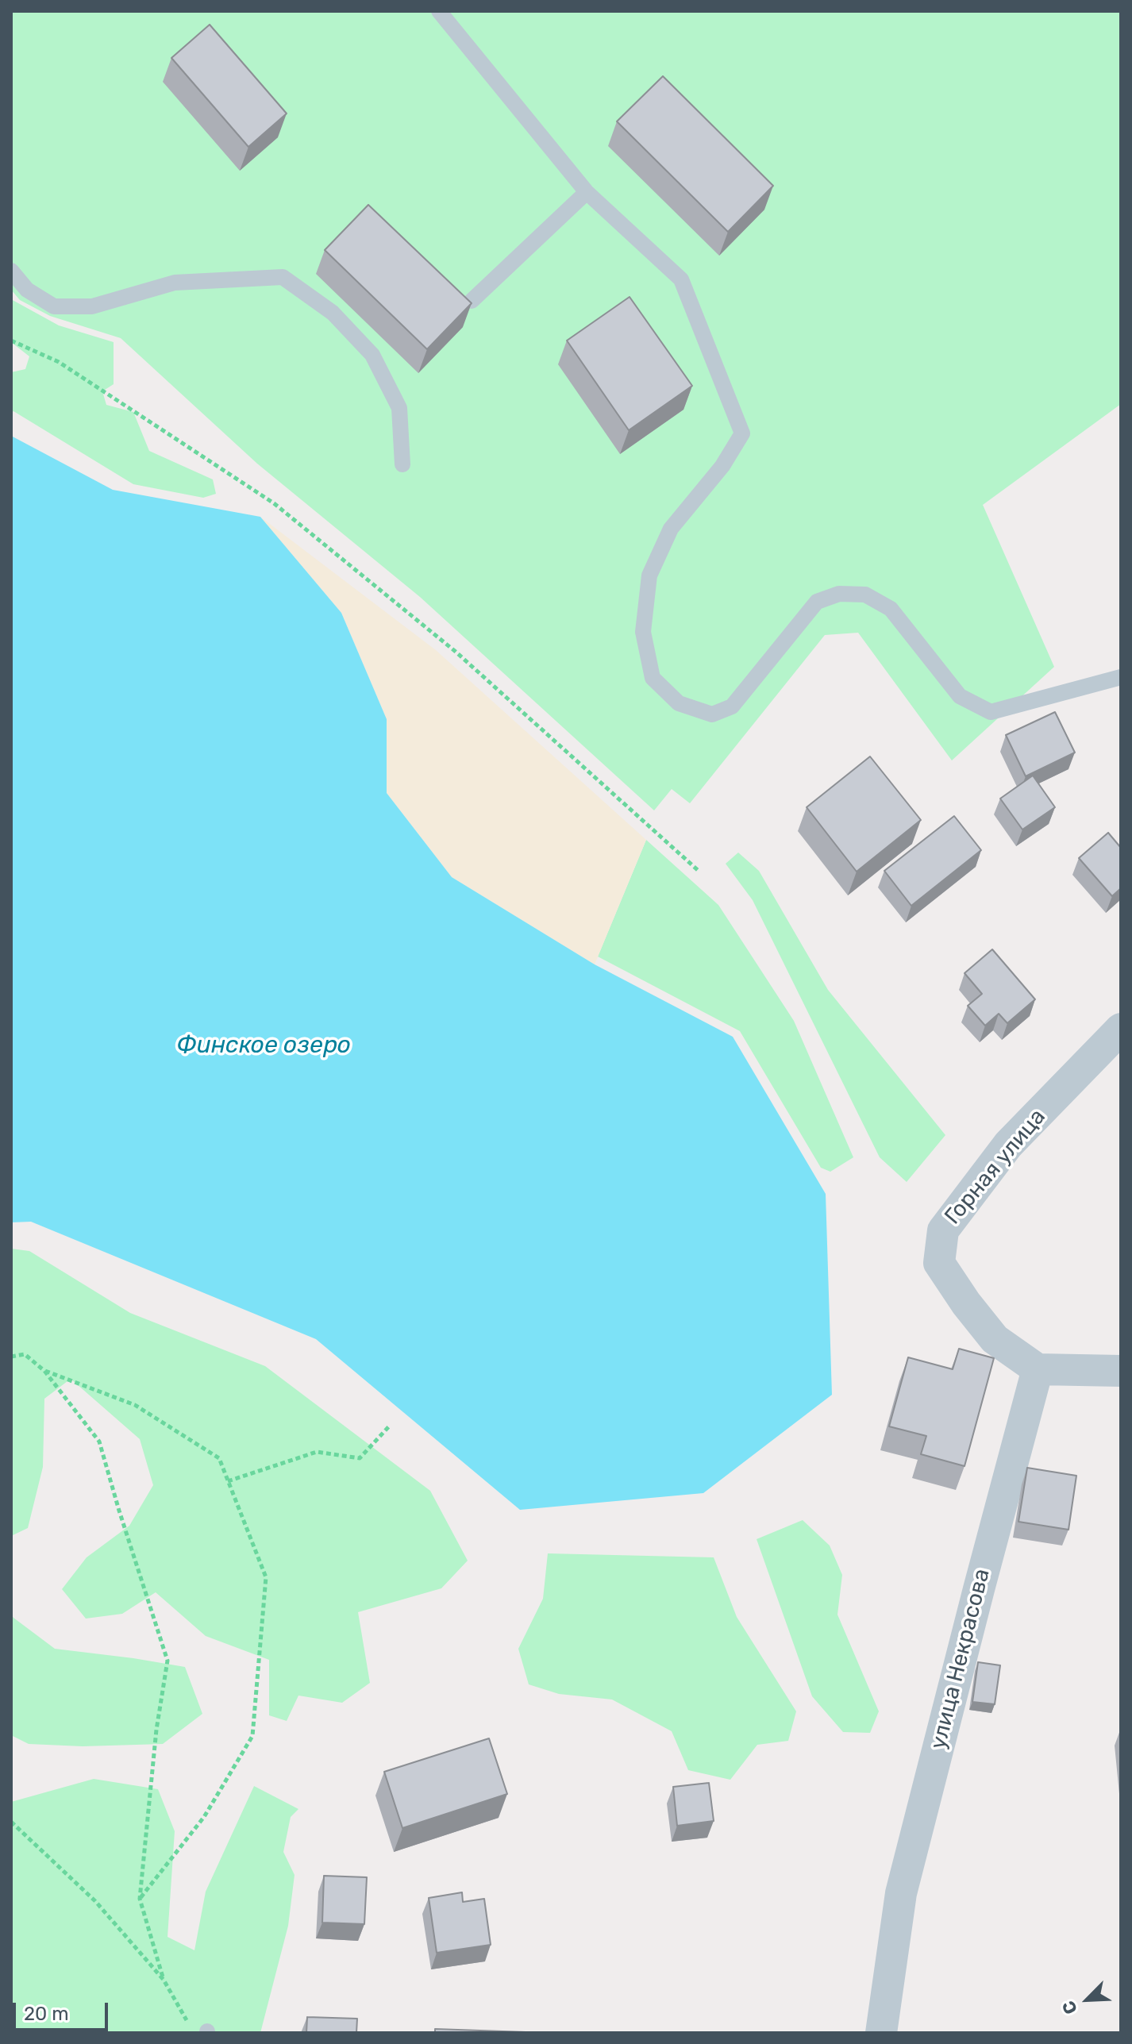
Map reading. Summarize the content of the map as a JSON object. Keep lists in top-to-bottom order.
{
  "streets": {
    "street": ["Горная улица", "улица Некрасова"]
  },
  "crossings": [
    ["Горная улица", "улица Некрасова"]
  ],
  "water": ["Финское озеро"],
  "scale_bar": "20 m",
  "north": "bottom left"
}
